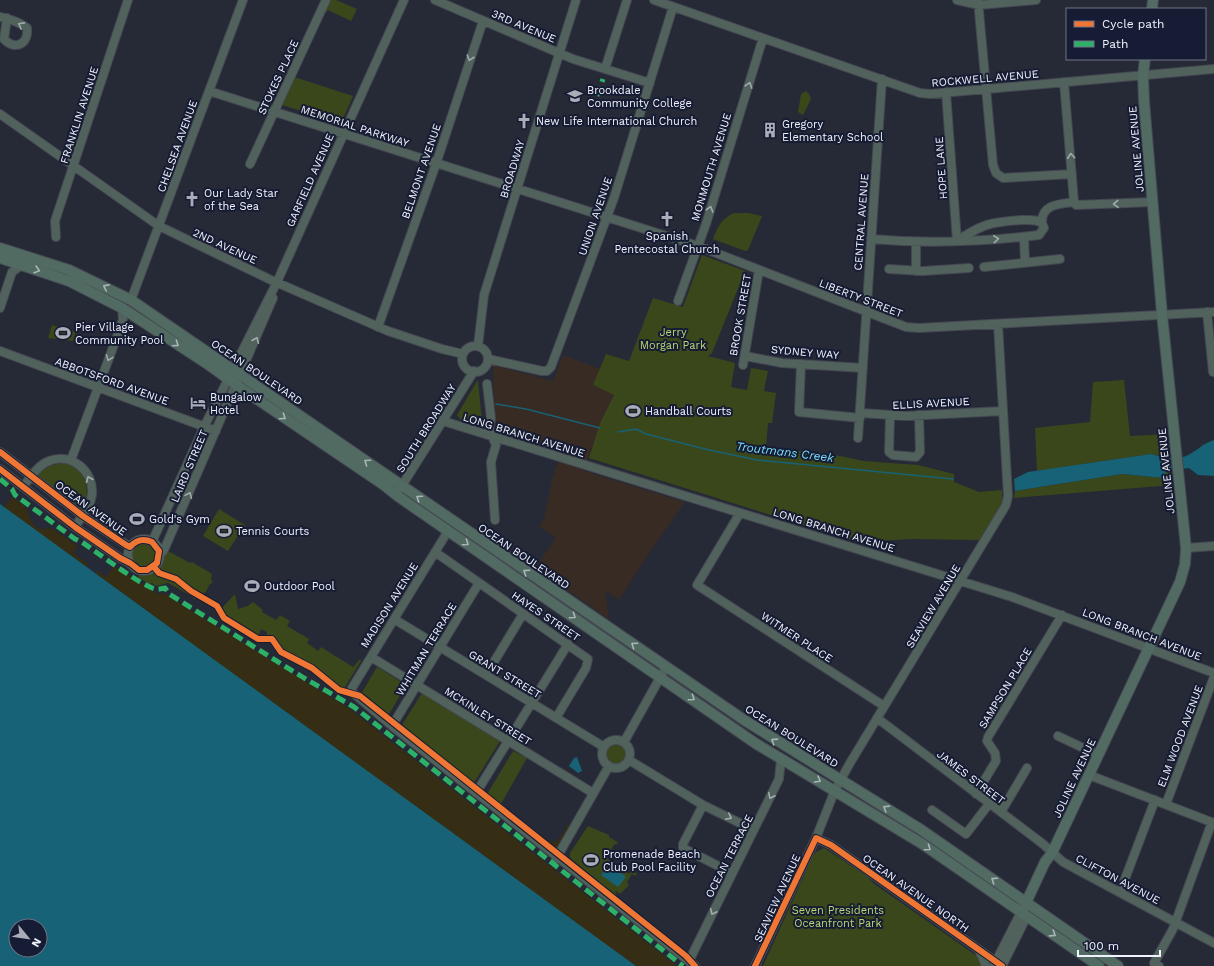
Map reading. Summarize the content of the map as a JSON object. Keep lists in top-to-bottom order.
{
  "streets": {
    "main road": ["JOLINE AVENUE", "OCEAN BOULEVARD"],
    "street": [
      "3RD AVENUE",
      "STOKES PLACE",
      "ROCKWELL AVENUE",
      "FRANKLIN AVENUE",
      "MEMORIAL PARKWAY",
      "CHELSEA AVENUE",
      "MONMOUTH AVENUE",
      "HOPE LANE",
      "BROADWAY",
      "BELMONT AVENUE",
      "GARFIELD AVENUE",
      "UNION AVENUE",
      "CENTRAL AVENUE",
      "2ND AVENUE",
      "LIBERTY STREET",
      "BROOK STREET",
      "SYDNEY WAY",
      "ABBOTSFORD AVENUE",
      "ELLIS AVENUE",
      "SOUTH BROADWAY",
      "LONG BRANCH AVENUE",
      "LAIRD STREET",
      "OCEAN AVENUE",
      "MADISON AVENUE",
      "SEAVIEW AVENUE",
      "HAYES STREET",
      "WITMER PLACE",
      "WHITMAN TERRACE",
      "GRANT STREET",
      "SAMPSON PLACE",
      "MCKINLEY STREET",
      "ELM WOOD AVENUE",
      "JAMES STREET",
      "OCEAN TERRACE",
      "CLIFTON AVENUE",
      "OCEAN AVENUE NORTH"
    ]
  },
  "crossings": [
    ["3RD AVENUE", "BROADWAY"],
    ["3RD AVENUE", "BELMONT AVENUE"],
    ["3RD AVENUE", "UNION AVENUE"],
    ["STOKES PLACE", "MEMORIAL PARKWAY"],
    ["ROCKWELL AVENUE", "JOLINE AVENUE"],
    ["ROCKWELL AVENUE", "MONMOUTH AVENUE"],
    ["ROCKWELL AVENUE", "HOPE LANE"],
    ["ROCKWELL AVENUE", "UNION AVENUE"],
    ["ROCKWELL AVENUE", "CENTRAL AVENUE"],
    ["FRANKLIN AVENUE", "2ND AVENUE"],
    ["MEMORIAL PARKWAY", "CHELSEA AVENUE"],
    ["MEMORIAL PARKWAY", "BROADWAY"],
    ["MEMORIAL PARKWAY", "BELMONT AVENUE"],
    ["MEMORIAL PARKWAY", "GARFIELD AVENUE"],
    ["MEMORIAL PARKWAY", "LIBERTY STREET"],
    ["CHELSEA AVENUE", "2ND AVENUE"],
    ["CHELSEA AVENUE", "OCEAN BOULEVARD"],
    ["JOLINE AVENUE", "LIBERTY STREET"],
    ["JOLINE AVENUE", "OCEAN BOULEVARD"],
    ["JOLINE AVENUE", "LONG BRANCH AVENUE"],
    ["JOLINE AVENUE", "JAMES STREET"],
    ["JOLINE AVENUE", "CLIFTON AVENUE"],
    ["JOLINE AVENUE", "OCEAN AVENUE NORTH"],
    ["MONMOUTH AVENUE", "LIBERTY STREET"],
    ["BROADWAY", "UNION AVENUE"],
    ["BROADWAY", "2ND AVENUE"],
    ["BROADWAY", "LIBERTY STREET"],
    ["BROADWAY", "SOUTH BROADWAY"],
    ["BELMONT AVENUE", "2ND AVENUE"],
    ["GARFIELD AVENUE", "2ND AVENUE"],
    ["GARFIELD AVENUE", "OCEAN BOULEVARD"],
    ["GARFIELD AVENUE", "LAIRD STREET"],
    ["UNION AVENUE", "2ND AVENUE"],
    ["UNION AVENUE", "LIBERTY STREET"],
    ["UNION AVENUE", "SOUTH BROADWAY"],
    ["CENTRAL AVENUE", "LIBERTY STREET"],
    ["CENTRAL AVENUE", "SYDNEY WAY"],
    ["CENTRAL AVENUE", "ELLIS AVENUE"],
    ["2ND AVENUE", "SOUTH BROADWAY"],
    ["LIBERTY STREET", "BROOK STREET"],
    ["LIBERTY STREET", "SEAVIEW AVENUE"],
    ["BROOK STREET", "SYDNEY WAY"],
    ["SYDNEY WAY", "ELLIS AVENUE"],
    ["OCEAN BOULEVARD", "SOUTH BROADWAY"],
    ["OCEAN BOULEVARD", "LAIRD STREET"],
    ["OCEAN BOULEVARD", "MADISON AVENUE"],
    ["OCEAN BOULEVARD", "SEAVIEW AVENUE"],
    ["OCEAN BOULEVARD", "OCEAN TERRACE"],
    ["ABBOTSFORD AVENUE", "LAIRD STREET"],
    ["ELLIS AVENUE", "SEAVIEW AVENUE"],
    ["SOUTH BROADWAY", "LONG BRANCH AVENUE"],
    ["LONG BRANCH AVENUE", "SEAVIEW AVENUE"],
    ["LONG BRANCH AVENUE", "WITMER PLACE"],
    ["LONG BRANCH AVENUE", "SAMPSON PLACE"],
    ["LAIRD STREET", "OCEAN AVENUE"],
    ["MADISON AVENUE", "HAYES STREET"],
    ["MADISON AVENUE", "WHITMAN TERRACE"],
    ["MADISON AVENUE", "GRANT STREET"],
    ["MADISON AVENUE", "MCKINLEY STREET"],
    ["SEAVIEW AVENUE", "WITMER PLACE"],
    ["SEAVIEW AVENUE", "JAMES STREET"],
    ["SEAVIEW AVENUE", "OCEAN AVENUE NORTH"],
    ["HAYES STREET", "WHITMAN TERRACE"],
    ["HAYES STREET", "GRANT STREET"],
    ["WHITMAN TERRACE", "GRANT STREET"],
    ["WHITMAN TERRACE", "MCKINLEY STREET"],
    ["SAMPSON PLACE", "JAMES STREET"],
    ["JAMES STREET", "CLIFTON AVENUE"]
  ],
  "one_way": ["MONMOUTH AVENUE", "BELMONT AVENUE", "OCEAN TERRACE"],
  "water": ["Troutmans Creek"],
  "parks": ["Jerry Morgan Park", "Seven Presidents Oceanfront Park"],
  "places": {
    "school or university": ["Brookdale Community College"],
    "church": ["New Life International Church", "Our Lady Star of the Sea", "Spanish Pentecostal Church"],
    "building": ["Gregory Elementary School"],
    "sports": [
      "Pier Village Community Pool",
      "Handball Courts",
      "Gold's Gym",
      "Tennis Courts",
      "Outdoor Pool",
      "Promenade Beach Club Pool Facility"
    ],
    "hotel": ["Bungalow Hotel"]
  },
  "legend": ["Cycle path", "Path"],
  "scale_bar": "100 m",
  "north": "bottom right"
}
